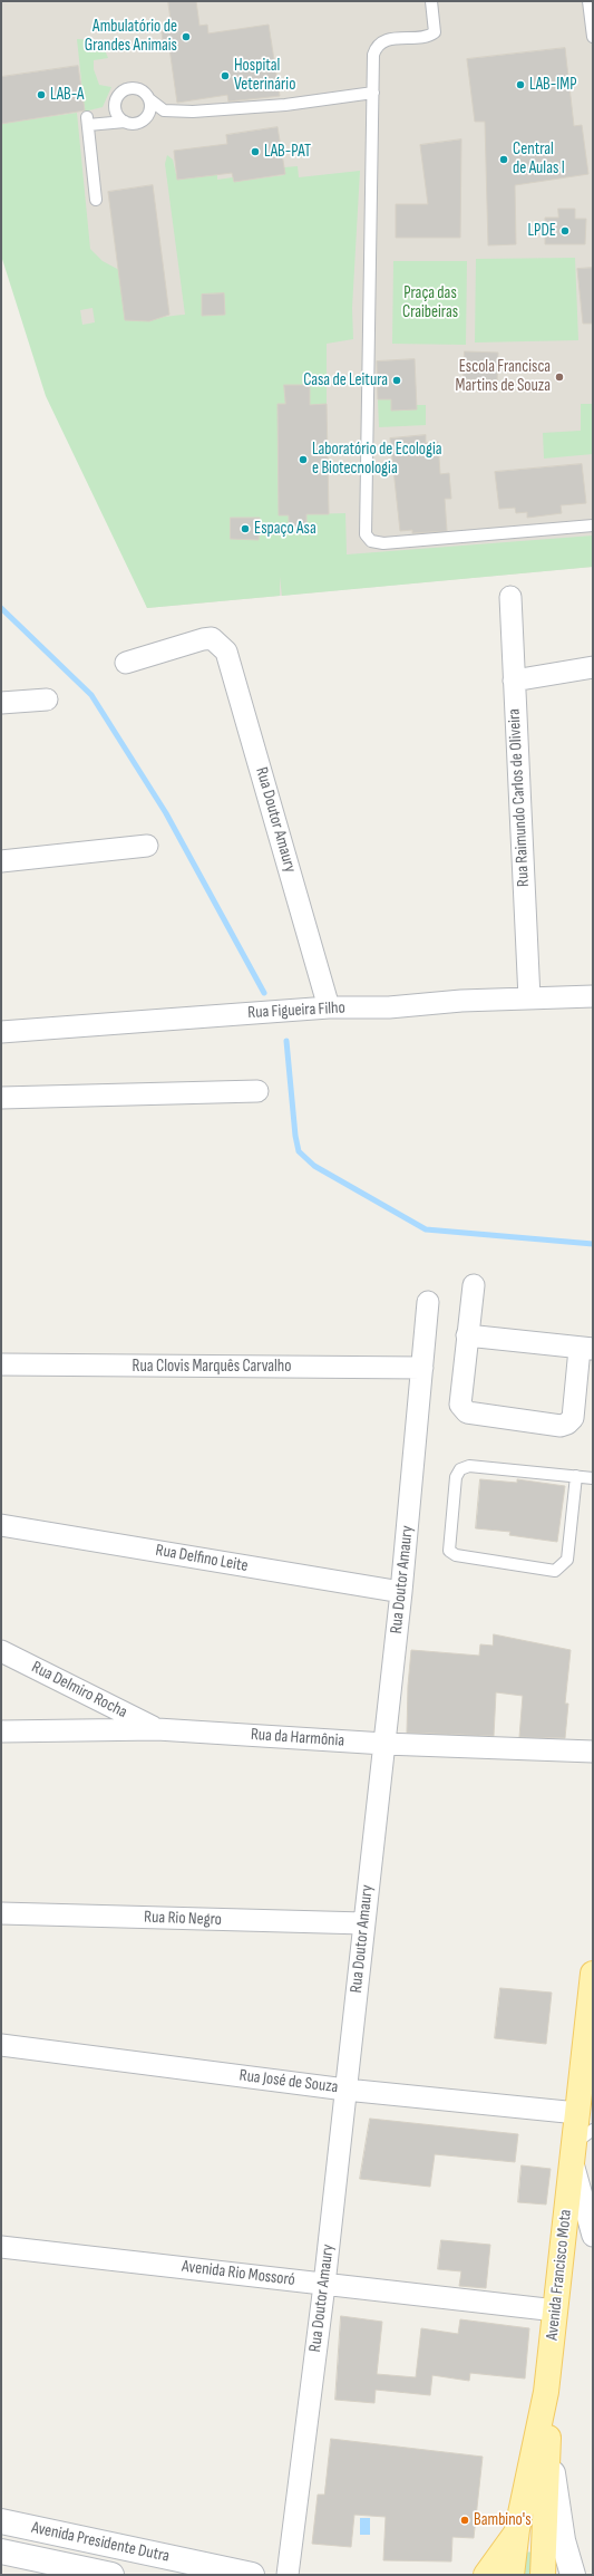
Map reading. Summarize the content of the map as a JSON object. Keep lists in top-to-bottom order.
{
  "streets": {
    "main road": ["Avenida Francisco Mota", "Avenida Presidente Dutra"],
    "street": [
      "Rua Raimundo Carlos de Oliveira",
      "Rua Doutor Amaury",
      "Rua Figueira Filho",
      "Rua Clovis Marquês Carvalho",
      "Rua Delfino Leite",
      "Rua Delmiro Rocha",
      "Rua da Harmônia",
      "Rua Rio Negro",
      "Rua José de Souza",
      "Avenida Rio Mossoró"
    ]
  },
  "crossings": [
    ["Rua Raimundo Carlos de Oliveira", "Rua Figueira Filho"],
    ["Rua Doutor Amaury", "Rua Figueira Filho"],
    ["Rua Doutor Amaury", "Rua Clovis Marquês Carvalho"],
    ["Rua Doutor Amaury", "Rua Delfino Leite"],
    ["Rua Doutor Amaury", "Rua da Harmônia"],
    ["Rua Doutor Amaury", "Rua Rio Negro"],
    ["Rua Doutor Amaury", "Rua José de Souza"],
    ["Rua Doutor Amaury", "Avenida Rio Mossoró"],
    ["Rua Delmiro Rocha", "Rua da Harmônia"],
    ["Rua José de Souza", "Avenida Francisco Mota"],
    ["Avenida Rio Mossoró", "Avenida Francisco Mota"]
  ],
  "parks": ["Praça das Craibeiras"],
  "places": [
    "Ambulatório de Grandes Animais",
    "Hospital Veterinário",
    "LAB-IMP",
    "LAB-A",
    "LAB-PAT",
    "Central de Aulas I",
    "LPDE",
    "Escola Francisca Martins de Souza",
    "Casa de Leitura",
    "Laboratório de Ecologia e Biotecnologia",
    "Espaço Asa",
    "Bambino's"
  ]
}
